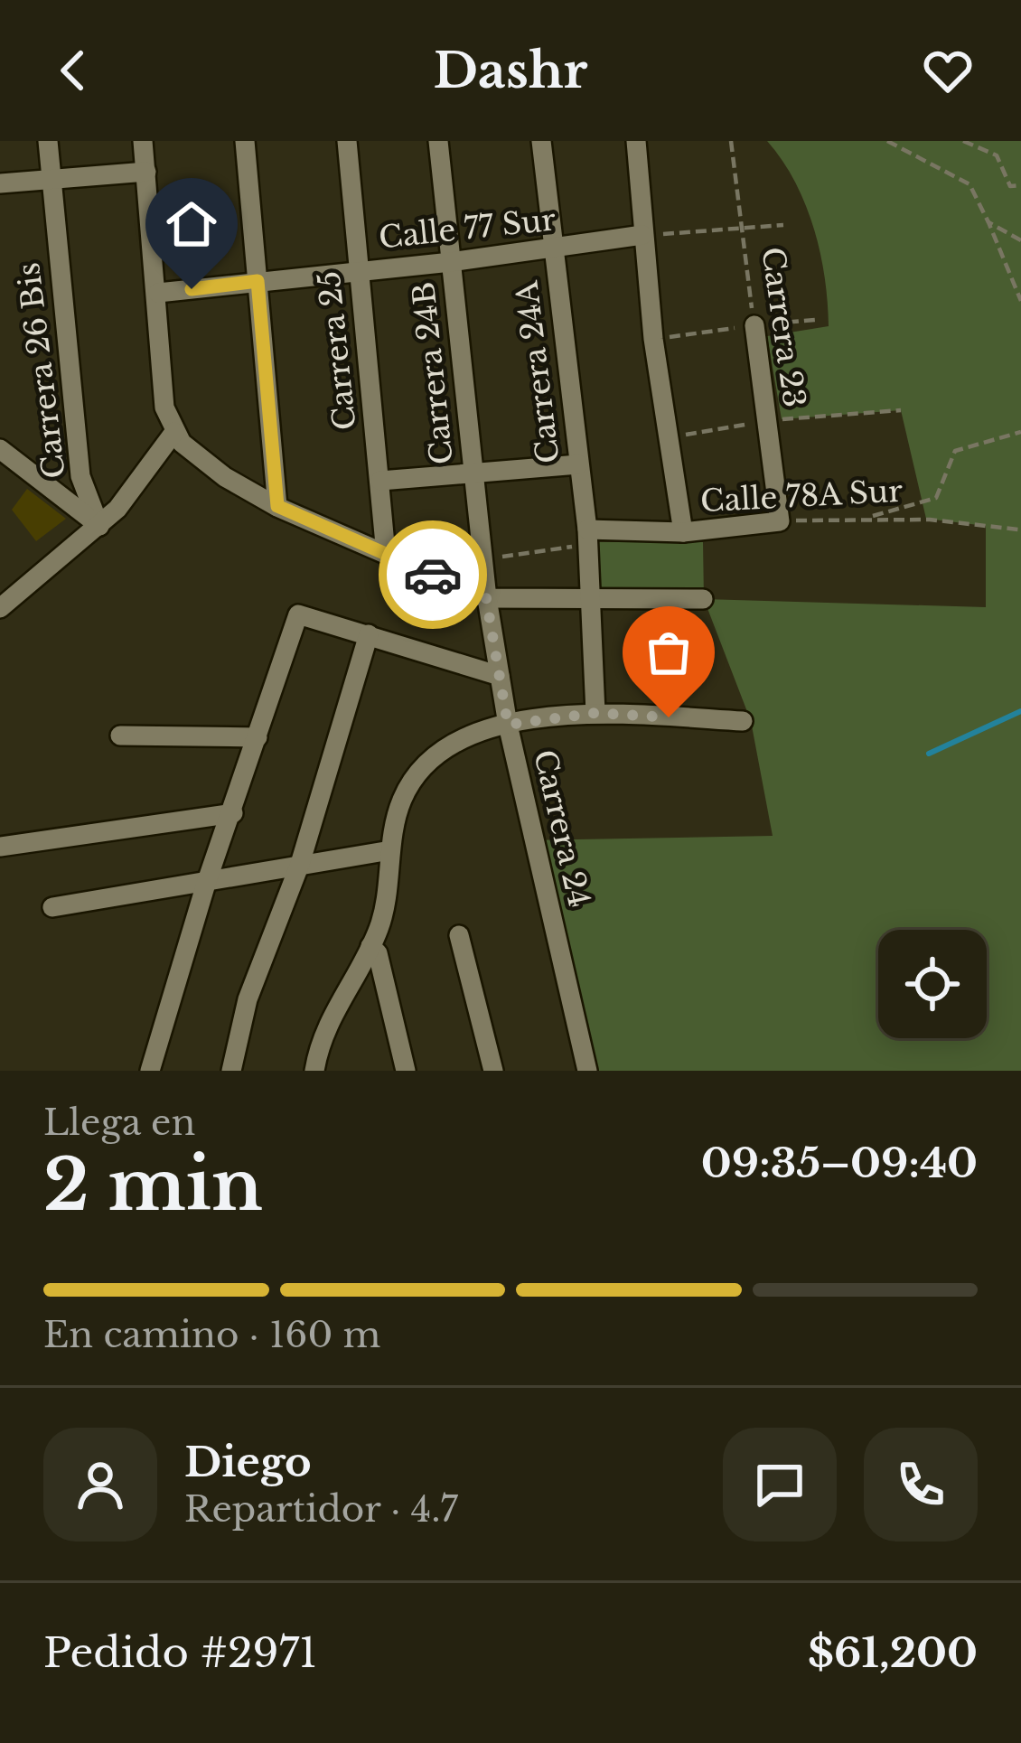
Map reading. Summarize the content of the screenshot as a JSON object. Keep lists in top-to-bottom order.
{
  "streets": {
    "street": [
      "Calle 77 Sur",
      "Carrera 23",
      "Carrera 25",
      "Carrera 26 Bis",
      "Carrera 24A",
      "Carrera 24B",
      "Calle 78A Sur",
      "Carrera 24"
    ]
  },
  "crossings": [
    ["Calle 77 Sur", "Carrera 25"],
    ["Calle 77 Sur", "Carrera 24A"],
    ["Calle 77 Sur", "Carrera 24B"],
    ["Carrera 23", "Calle 78A Sur"],
    ["Carrera 24A", "Calle 78A Sur"],
    ["Carrera 24B", "Carrera 24"]
  ],
  "page": {
    "header": "Dashr",
    "heading": ["2 min", "Llega en", "09:35–09:40"],
    "panel": [
      "Diego",
      "Repartidor · 4.7",
      "Pedido #2971",
      "$61,200"
    ],
    "bar": "En camino · 160 m"
  }
}
